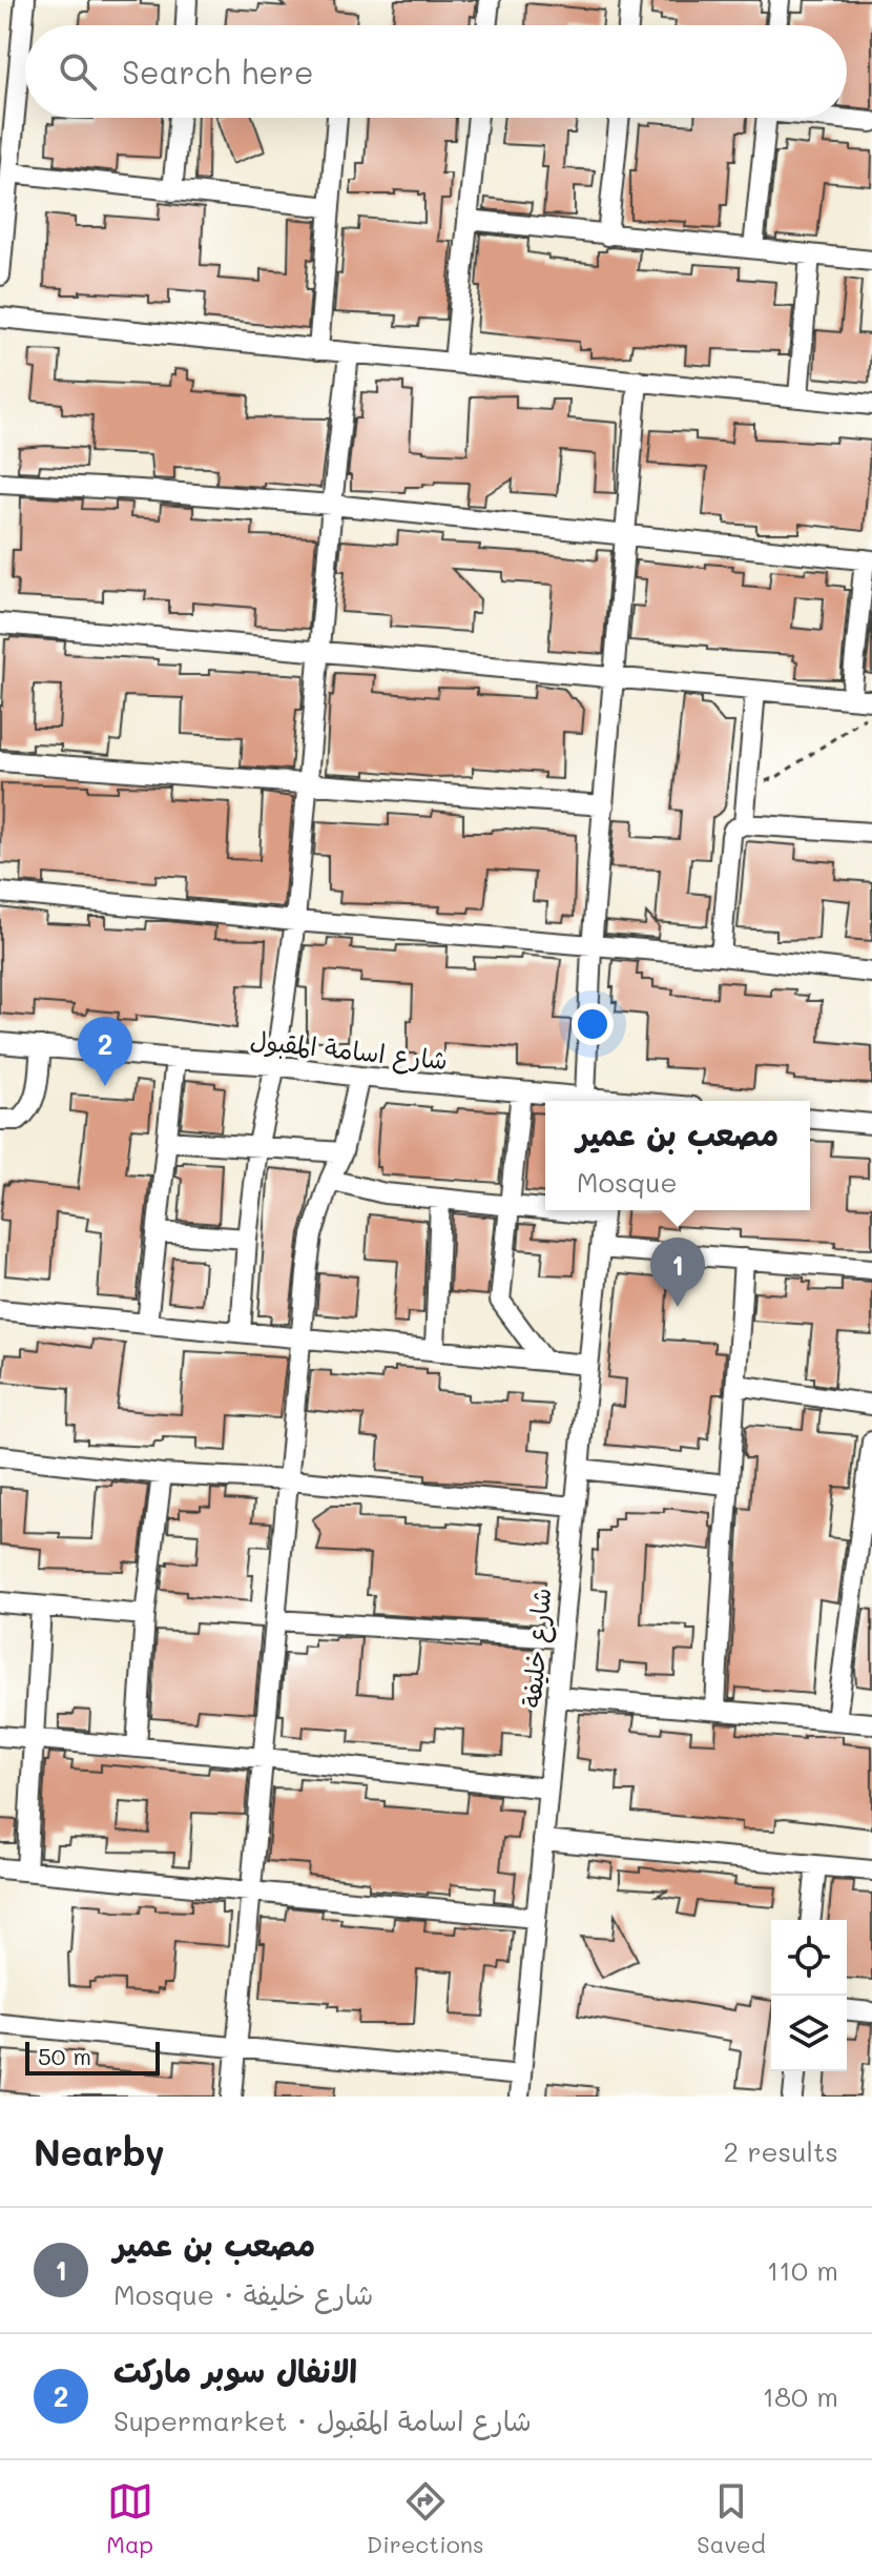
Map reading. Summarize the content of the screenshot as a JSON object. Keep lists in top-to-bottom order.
{
  "streets": {
    "street": ["شارع اسامة المقبول", "شارع خليفة"]
  },
  "scale_bar": "50 m",
  "page": {
    "search": "Search here",
    "pins": ["2", "1"],
    "popup": ["مصعب بن عمير", "Mosque"],
    "scale": "50 m",
    "heading": ["Nearby", "2 results"],
    "list": [
      {
        "mark": "1",
        "name": "مصعب بن عمير",
        "note": "Mosque · شارع خليفة",
        "value": "110 m"
      },
      {
        "mark": "2",
        "name": "الانفال سوبر ماركت",
        "note": "Supermarket · شارع اسامة المقبول",
        "value": "180 m"
      }
    ],
    "nav": ["Map", "Directions", "Saved"]
  }
}
